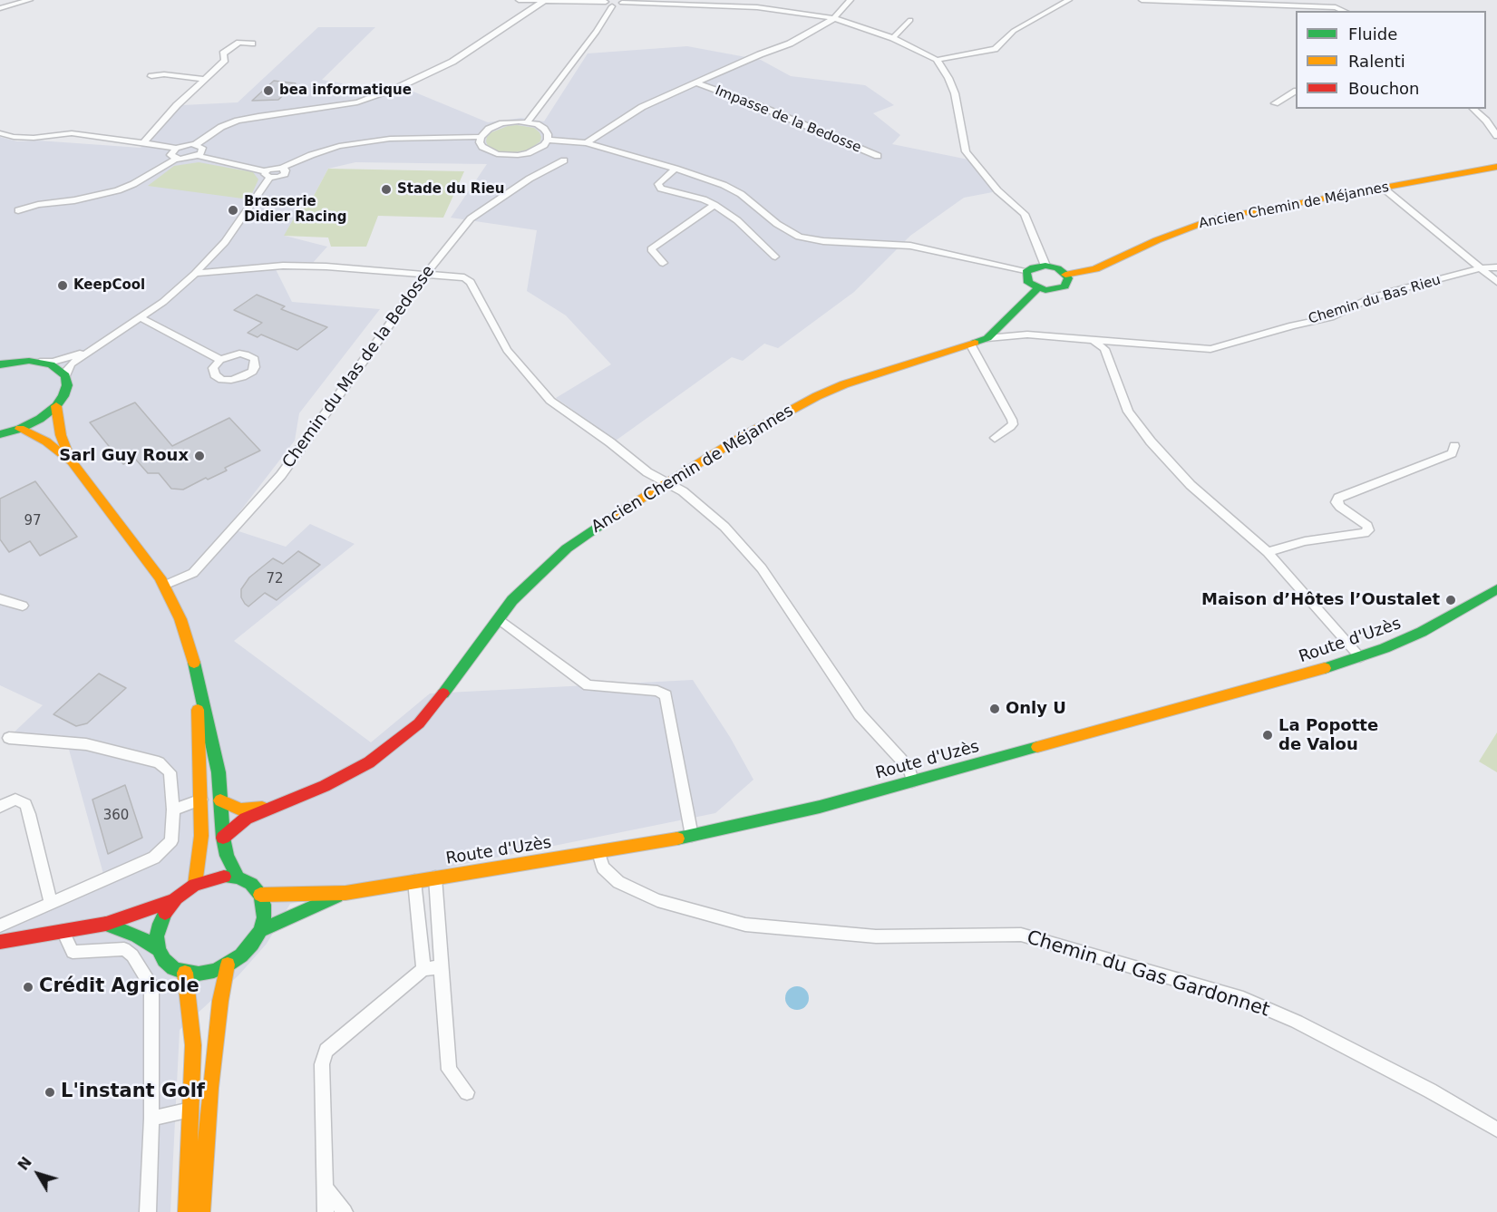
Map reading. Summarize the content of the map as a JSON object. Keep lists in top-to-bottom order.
{
  "streets": {
    "main road": ["Ancien Chemin de Méjannes", "Route d'Uzès"],
    "street": [
      "Impasse de la Bedosse",
      "Chemin du Bas Rieu",
      "Chemin du Mas de la Bedosse",
      "Chemin du Gas Gardonnet"
    ]
  },
  "crossings": [
    ["Ancien Chemin de Méjannes", "Chemin du Bas Rieu"],
    ["Route d'Uzès", "Chemin du Gas Gardonnet"]
  ],
  "places": [
    "bea informatique",
    "Stade du Rieu",
    "Brasserie Didier Racing",
    "KeepCool",
    "Sarl Guy Roux",
    "Maison d’Hôtes l’Oustalet",
    "Only U",
    "La Popotte de Valou",
    "Crédit Agricole",
    "L'instant Golf"
  ],
  "house_numbers": ["97", "72", "360"],
  "legend": ["Fluide", "Ralenti", "Bouchon"],
  "north": "top left"
}
